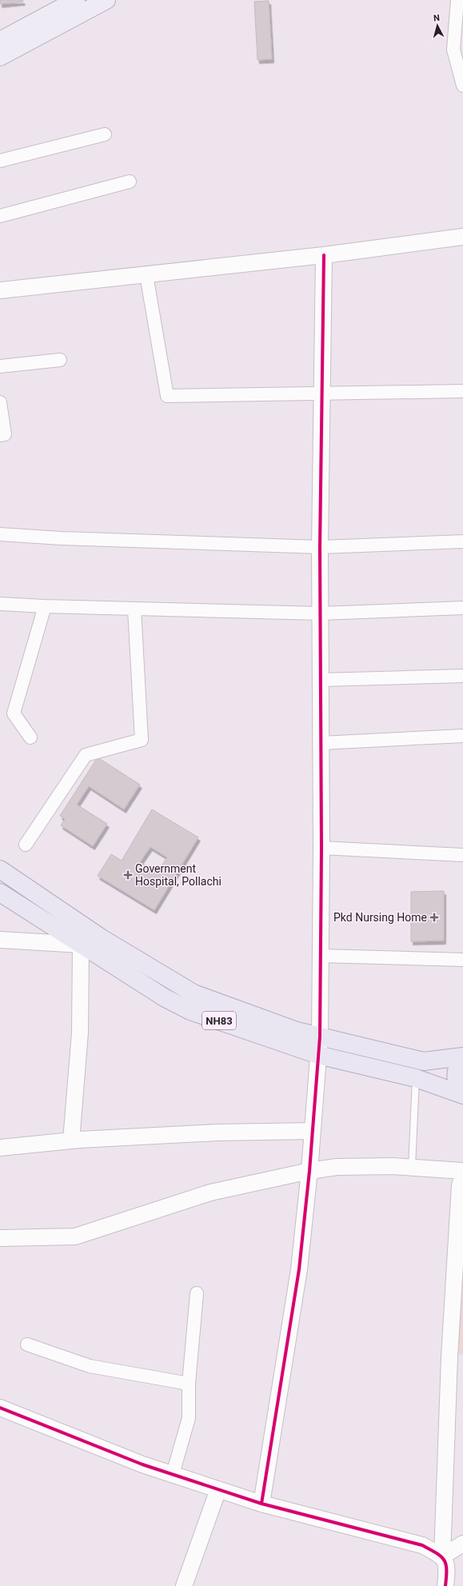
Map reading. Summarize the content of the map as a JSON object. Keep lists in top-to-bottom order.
{
  "streets": {
    "highway": ["NH83"]
  },
  "places": {
    "health": ["Government Hospital, Pollachi", "Pkd Nursing Home"]
  },
  "north": "top"
}
